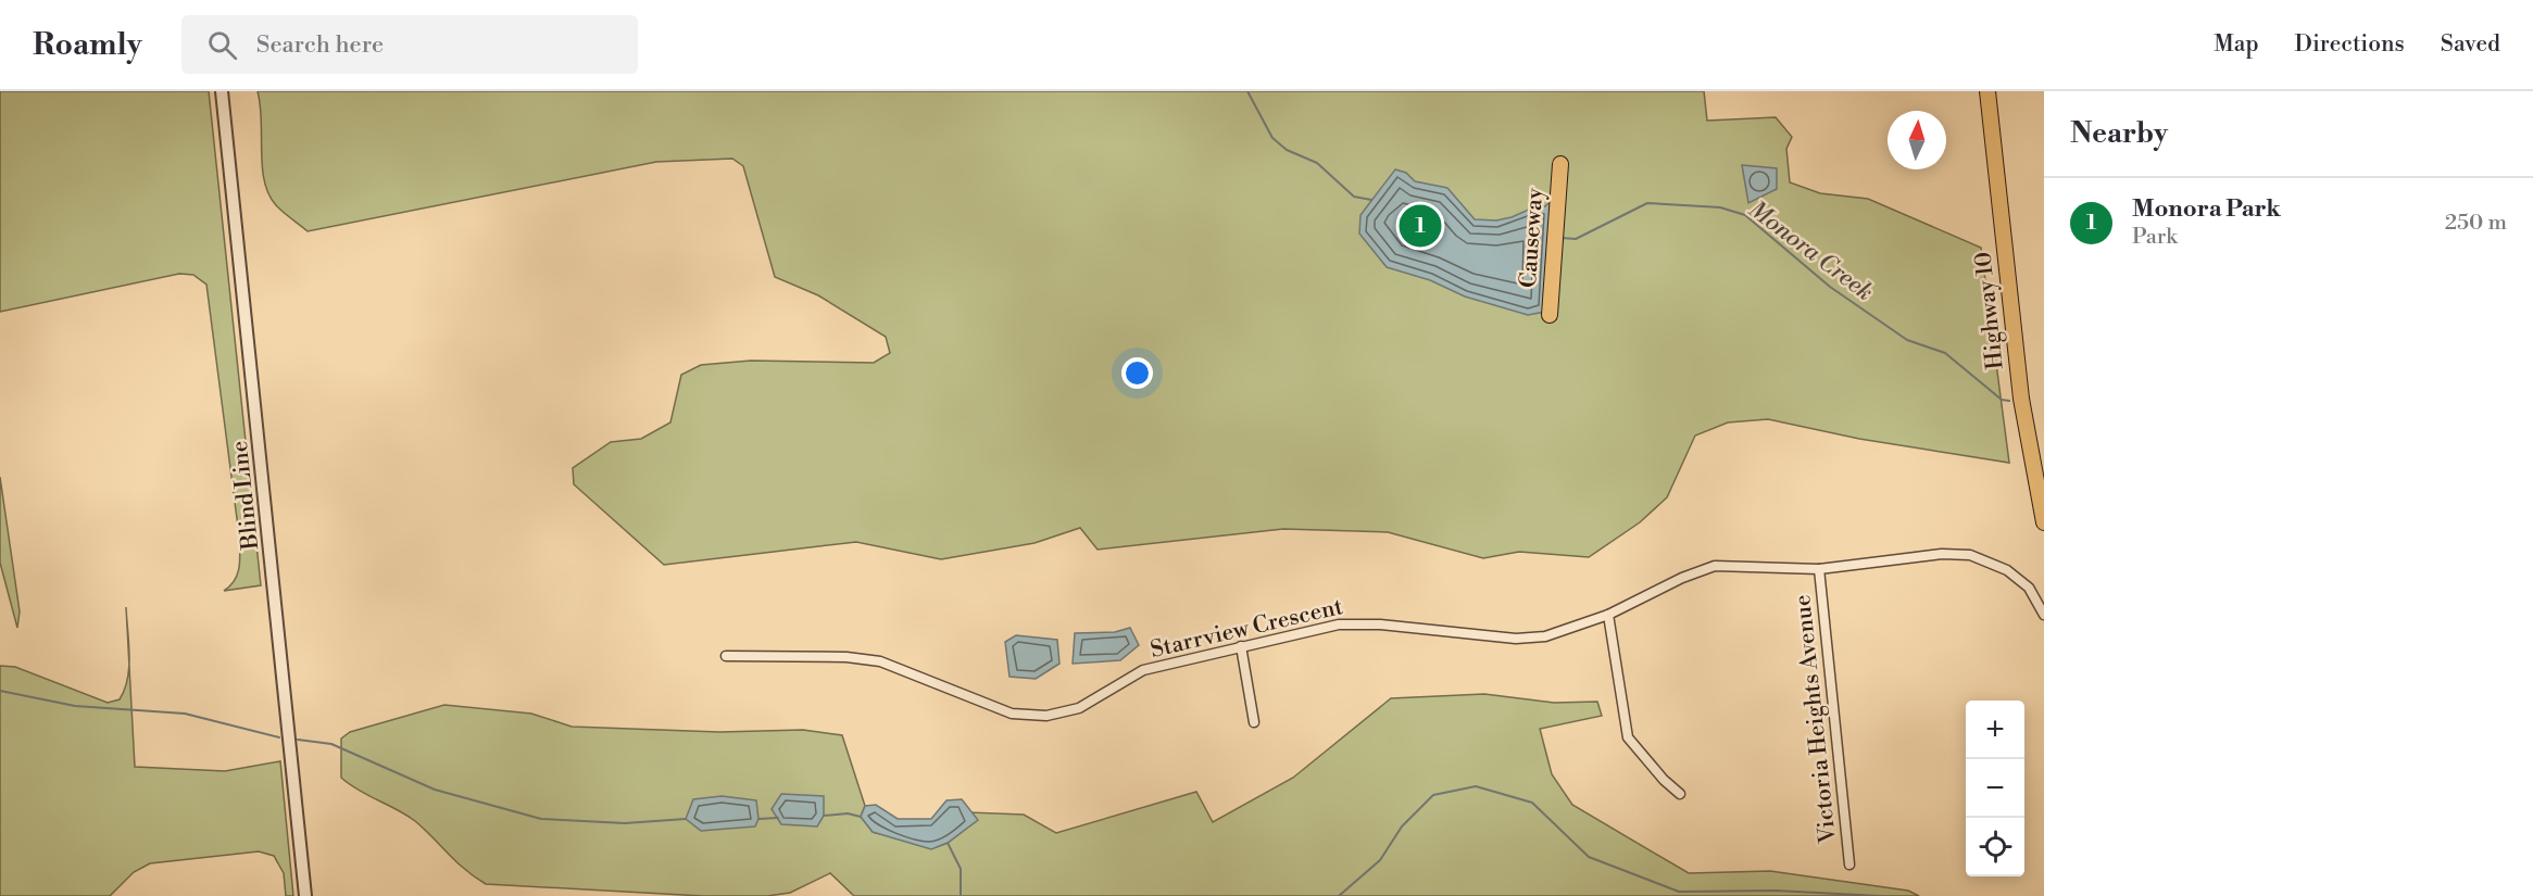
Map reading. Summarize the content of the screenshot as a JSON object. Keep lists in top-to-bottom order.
{
  "streets": {
    "highway": ["Causeway", "Highway 10"],
    "street": ["Blind Line", "Starrview Crescent", "Victoria Heights Avenue"]
  },
  "crossings": [
    ["Starrview Crescent", "Victoria Heights Avenue"]
  ],
  "water": ["Monora Creek"],
  "north": "top",
  "page": {
    "header": "Roamly",
    "search": "Search here",
    "nav": ["Map", "Directions", "Saved"],
    "heading": "Nearby",
    "list": [
      {
        "mark": "1",
        "name": "Monora Park",
        "note": "Park",
        "value": "250 m"
      }
    ],
    "pins": "1",
    "map_buttons": ["+", "−"]
  }
}
